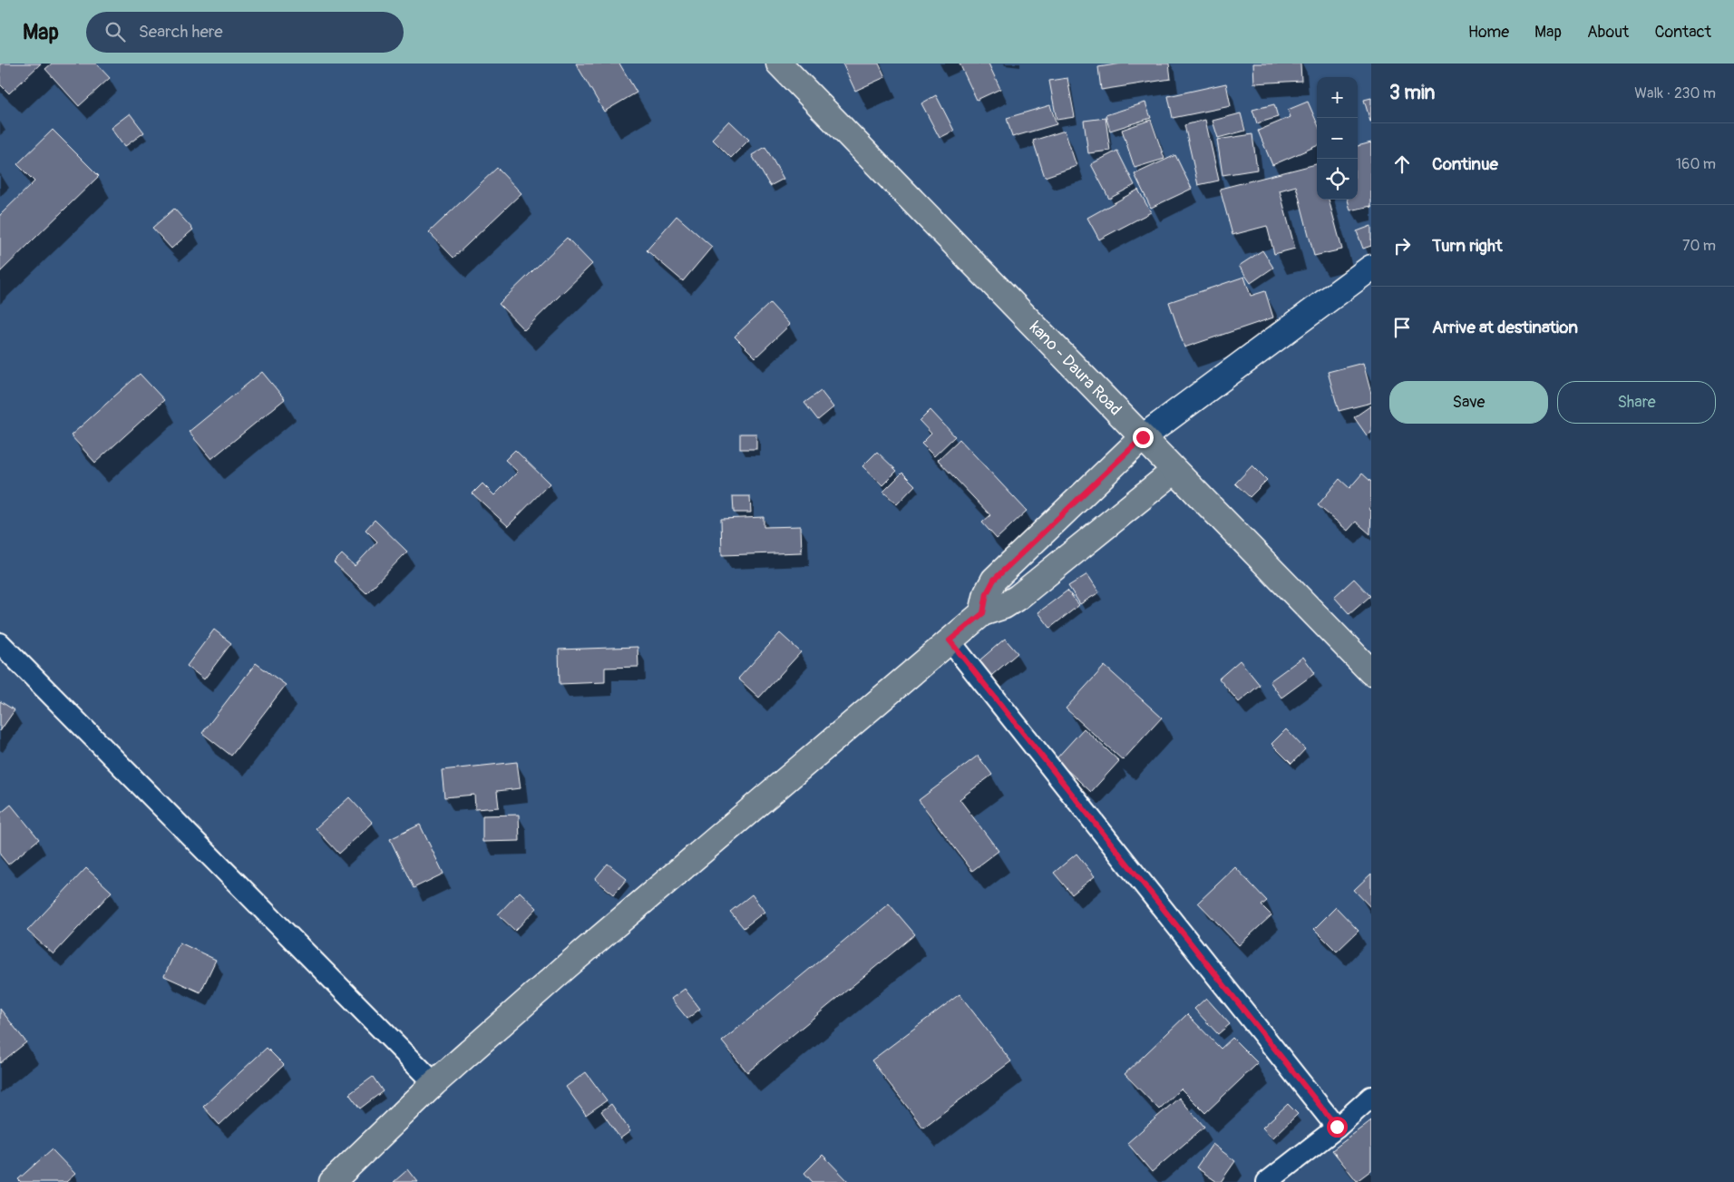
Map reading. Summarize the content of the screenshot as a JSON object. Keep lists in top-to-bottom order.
{
  "streets": {
    "main road": ["kano - Daura Road"]
  },
  "page": {
    "header": "Map",
    "search": "Search here",
    "nav": [
      "Home",
      "Map",
      "About",
      "Contact"
    ],
    "heading": ["3 min", "Walk · 230 m"],
    "map_buttons": ["+", "−"],
    "list": [
      ["Continue", "160 m"],
      ["Turn right", "70 m"],
      "Arrive at destination"
    ],
    "buttons": ["Save", "Share"]
  }
}
